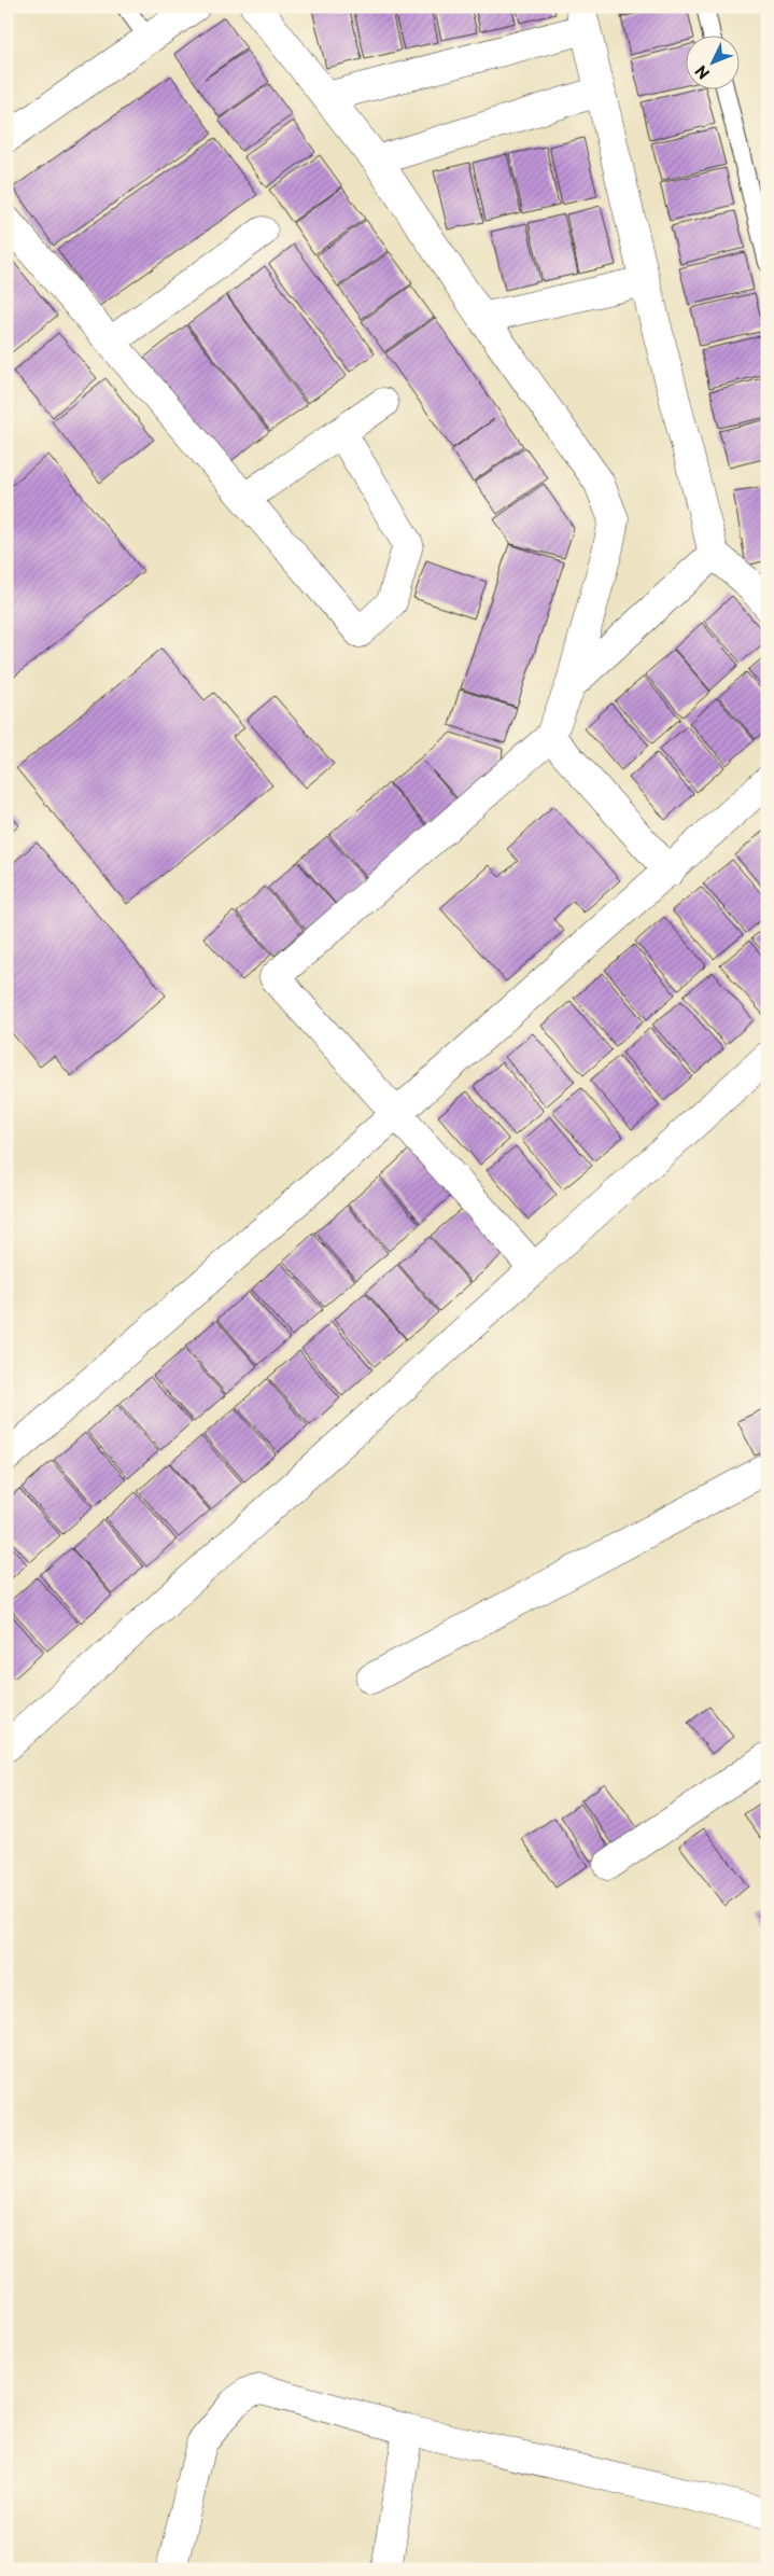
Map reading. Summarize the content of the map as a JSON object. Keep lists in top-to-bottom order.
{
  "north": "bottom left"
}
